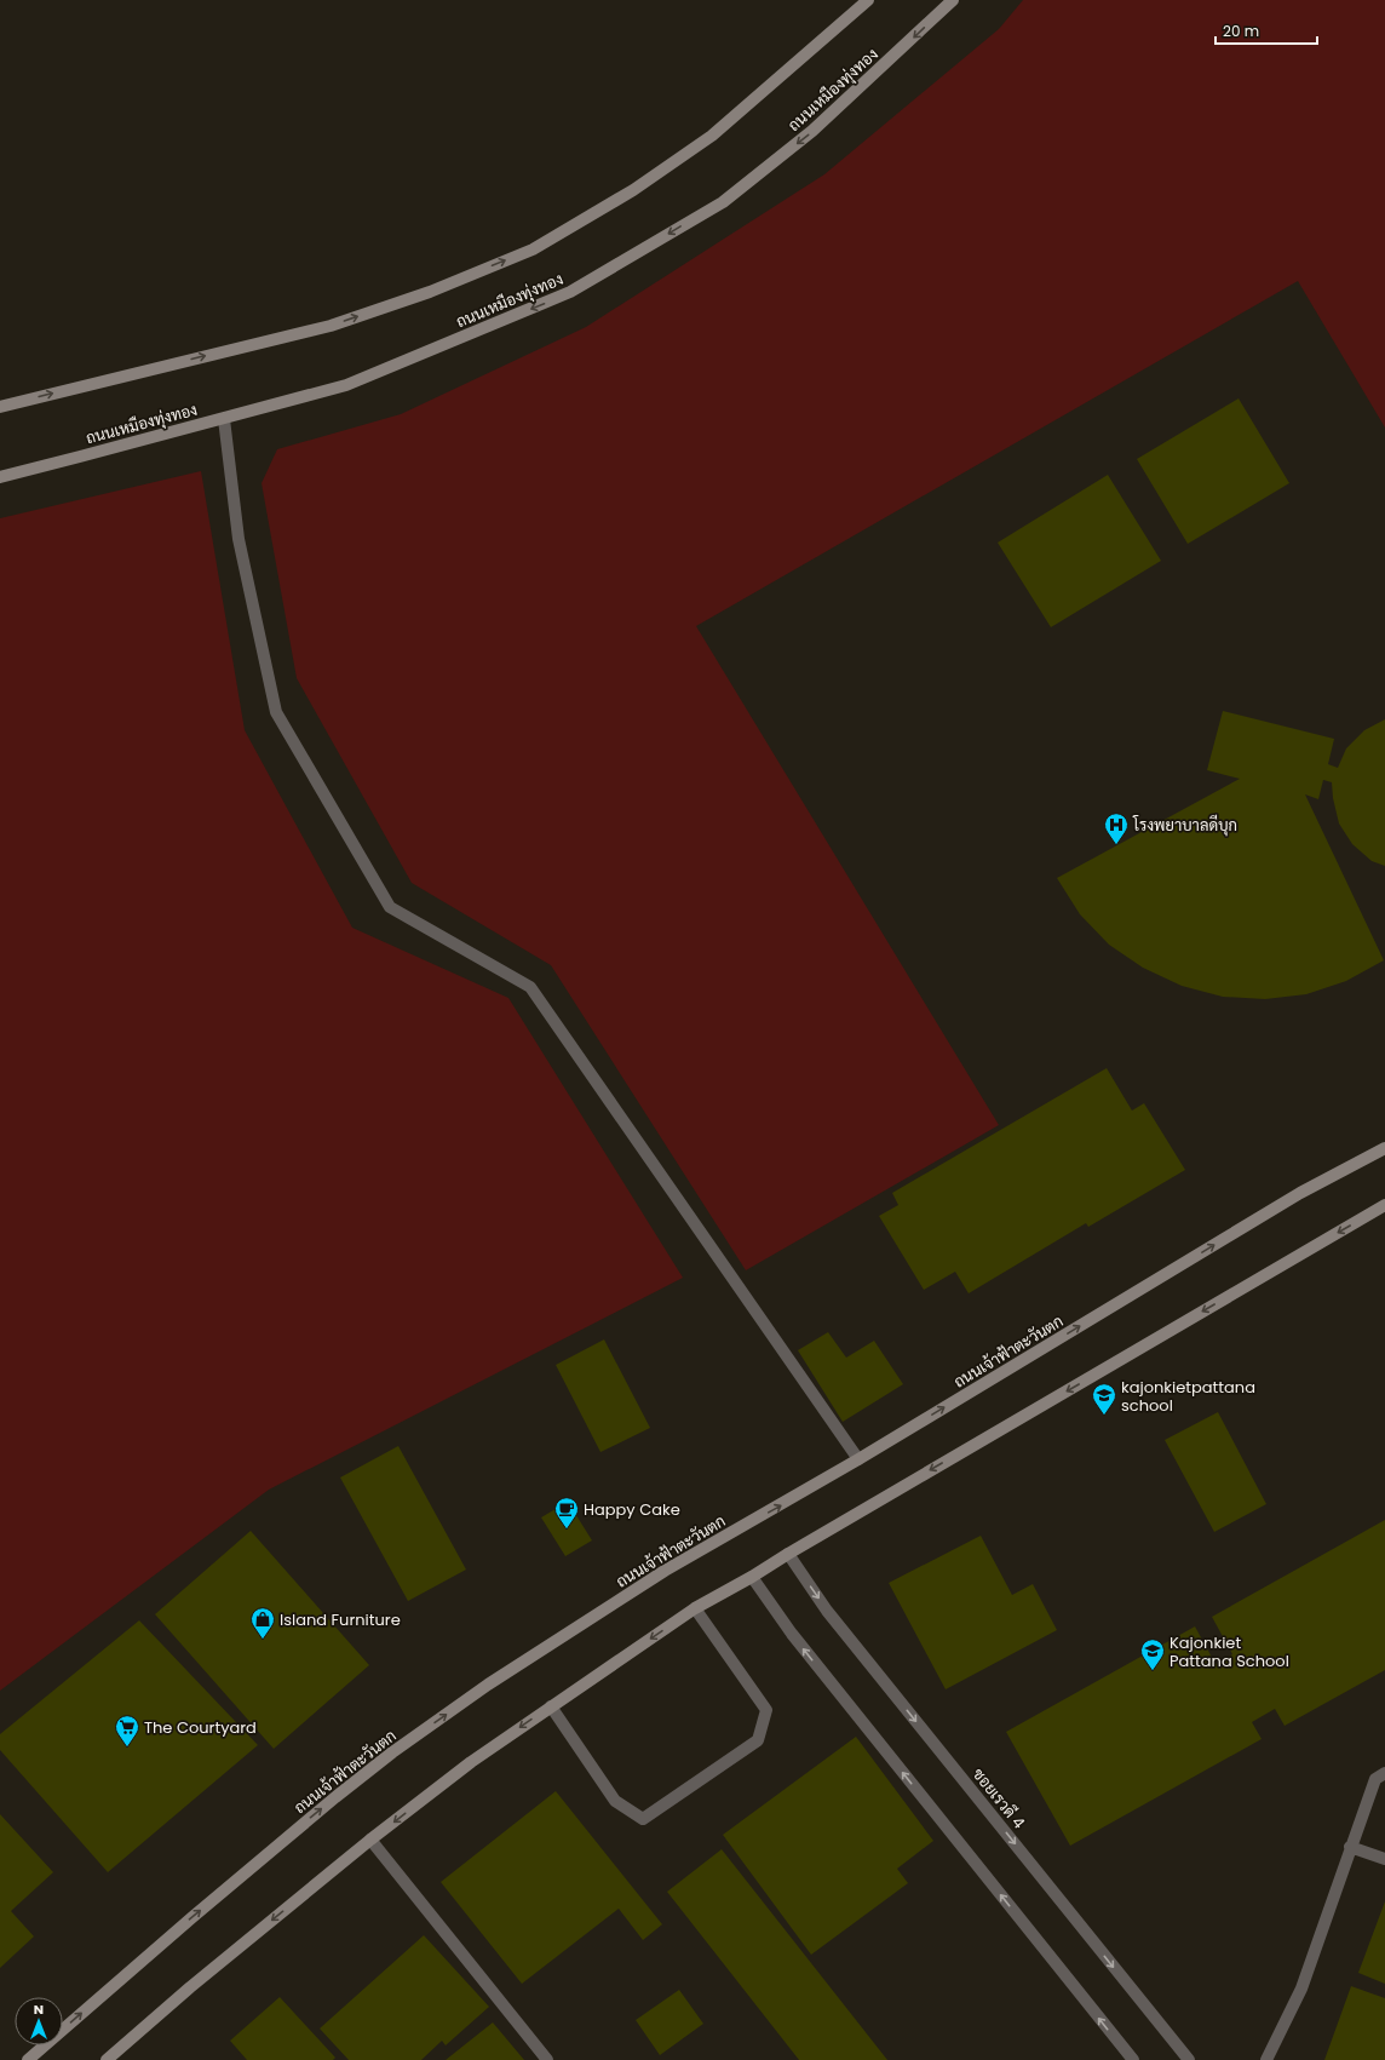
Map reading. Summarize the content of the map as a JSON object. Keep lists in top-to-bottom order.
{
  "streets": {
    "main road": ["ถนนเหมืองทุ่งทอง", "ถนนเจ้าฟ้าตะวันตก"],
    "street": ["ซอยเรวดี 4"]
  },
  "places": {
    "hospital": ["โรงพยาบาลดีบุก"],
    "school or university": ["kajonkietpattana school", "Kajonkiet Pattana School"],
    "cafe": ["Happy Cake"],
    "shop": ["Island Furniture"],
    "supermarket": ["The Courtyard"]
  },
  "scale_bar": "20 m",
  "north": "top"
}
